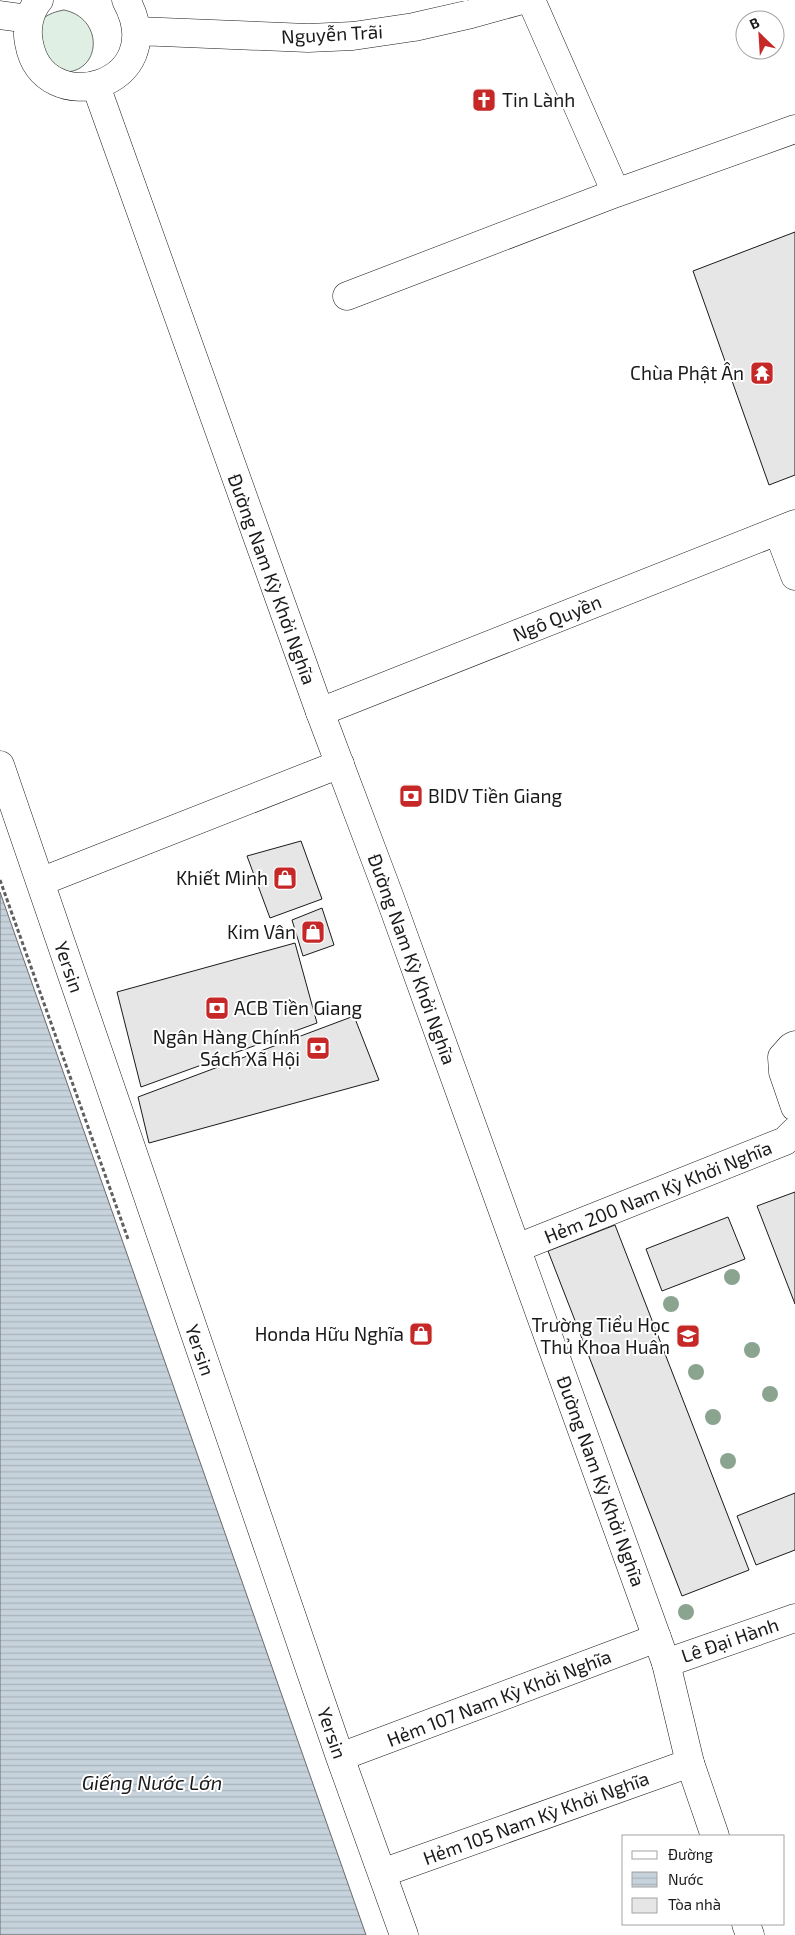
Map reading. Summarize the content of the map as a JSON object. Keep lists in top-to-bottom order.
{
  "streets": {
    "street": [
      "Nguyễn Trãi",
      "Đường Nam Kỳ Khởi Nghĩa",
      "Ngô Quyền",
      "Yersin",
      "Hẻm 200 Nam Kỳ Khởi Nghĩa",
      "Lê Đại Hành",
      "Hẻm 107 Nam Kỳ Khởi Nghĩa",
      "Hẻm 105 Nam Kỳ Khởi Nghĩa"
    ]
  },
  "crossings": [
    ["Đường Nam Kỳ Khởi Nghĩa", "Ngô Quyền"],
    ["Đường Nam Kỳ Khởi Nghĩa", "Hẻm 200 Nam Kỳ Khởi Nghĩa"],
    ["Đường Nam Kỳ Khởi Nghĩa", "Lê Đại Hành"],
    ["Đường Nam Kỳ Khởi Nghĩa", "Hẻm 107 Nam Kỳ Khởi Nghĩa"],
    ["Đường Nam Kỳ Khởi Nghĩa", "Hẻm 105 Nam Kỳ Khởi Nghĩa"],
    ["Yersin", "Hẻm 107 Nam Kỳ Khởi Nghĩa"],
    ["Yersin", "Hẻm 105 Nam Kỳ Khởi Nghĩa"],
    ["Lê Đại Hành", "Hẻm 107 Nam Kỳ Khởi Nghĩa"]
  ],
  "water": ["Giếng Nước Lớn"],
  "places": {
    "church": ["Tin Lành"],
    "temple": ["Chùa Phật Ân"],
    "bank": ["BIDV Tiền Giang", "ACB Tiền Giang", "Ngân Hàng Chính Sách Xã Hội"],
    "shop": ["Khiết Minh", "Kim Vân", "Honda Hữu Nghĩa"],
    "school or university": ["Trường Tiểu Học Thủ Khoa Huân"]
  },
  "legend": ["Đường", "Nước", "Tòa nhà"],
  "north": "top left"
}
